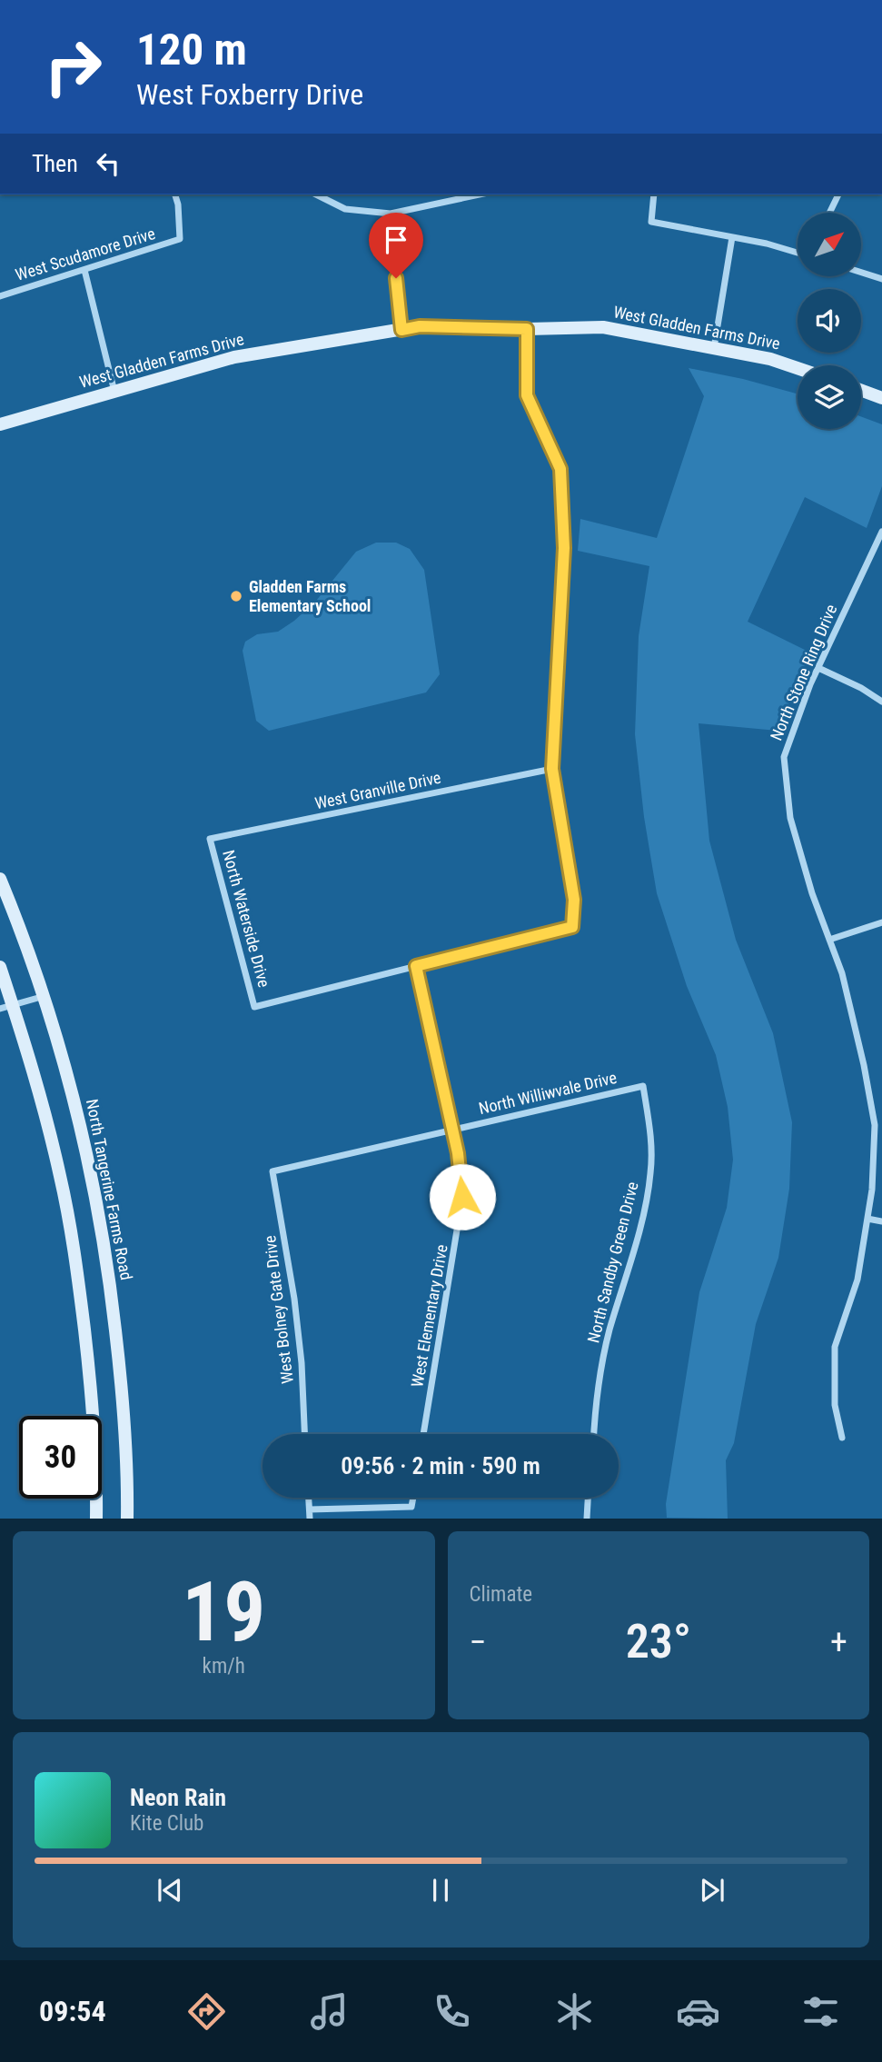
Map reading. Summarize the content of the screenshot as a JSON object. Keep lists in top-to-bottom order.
{
  "streets": {
    "main road": ["West Gladden Farms Drive", "North Tangerine Farms Road"],
    "street": [
      "West Scudamore Drive",
      "North Stone Ring Drive",
      "West Granville Drive",
      "North Waterside Drive",
      "North Williwvale Drive",
      "North Sandby Green Drive",
      "West Bolney Gate Drive",
      "West Elementary Drive"
    ]
  },
  "crossings": [
    ["West Granville Drive", "North Waterside Drive"],
    ["North Waterside Drive", "West Elementary Drive"],
    ["North Williwvale Drive", "North Sandby Green Drive"],
    ["North Williwvale Drive", "West Bolney Gate Drive"],
    ["North Williwvale Drive", "West Elementary Drive"]
  ],
  "places": ["Gladden Farms Elementary School"],
  "north": "top right",
  "page": {
    "turn": ["120 m", "West Foxberry Drive"],
    "then": "Then",
    "limit": "30",
    "trip": "09:56 · 2 min · 590 m",
    "tile": [
      ["19", "km/h"],
      "Climate"
    ],
    "heat": ["−", "23°", "+"],
    "song": ["Neon Rain", "Kite Club"],
    "tabs": "09:54"
  }
}
